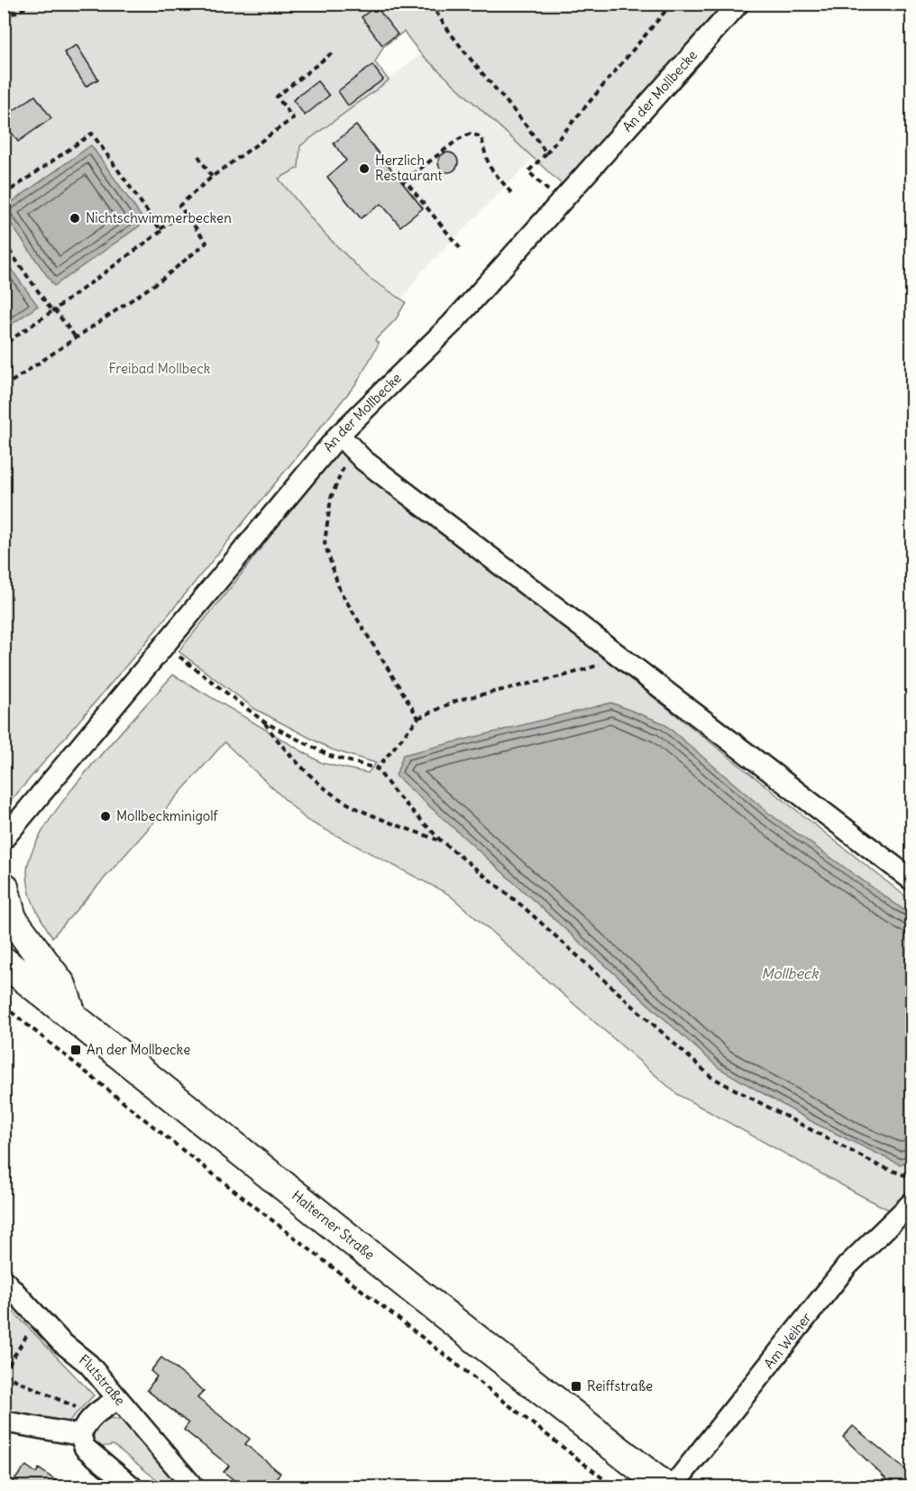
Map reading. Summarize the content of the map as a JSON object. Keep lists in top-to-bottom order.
{
  "streets": {
    "main road": ["Halterner Straße"],
    "street": ["An der Mollbecke", "Am Weiher", "Flutstraße"]
  },
  "crossings": [
    ["Halterner Straße", "Am Weiher"]
  ],
  "water": ["Mollbeck"],
  "parks": ["Freibad Mollbeck"],
  "places": {
    "other": ["Herzlich Restaurant", "Nichtschwimmerbecken", "Mollbeckminigolf"],
    "transit": ["An der Mollbecke", "Reiffstraße"]
  }
}
